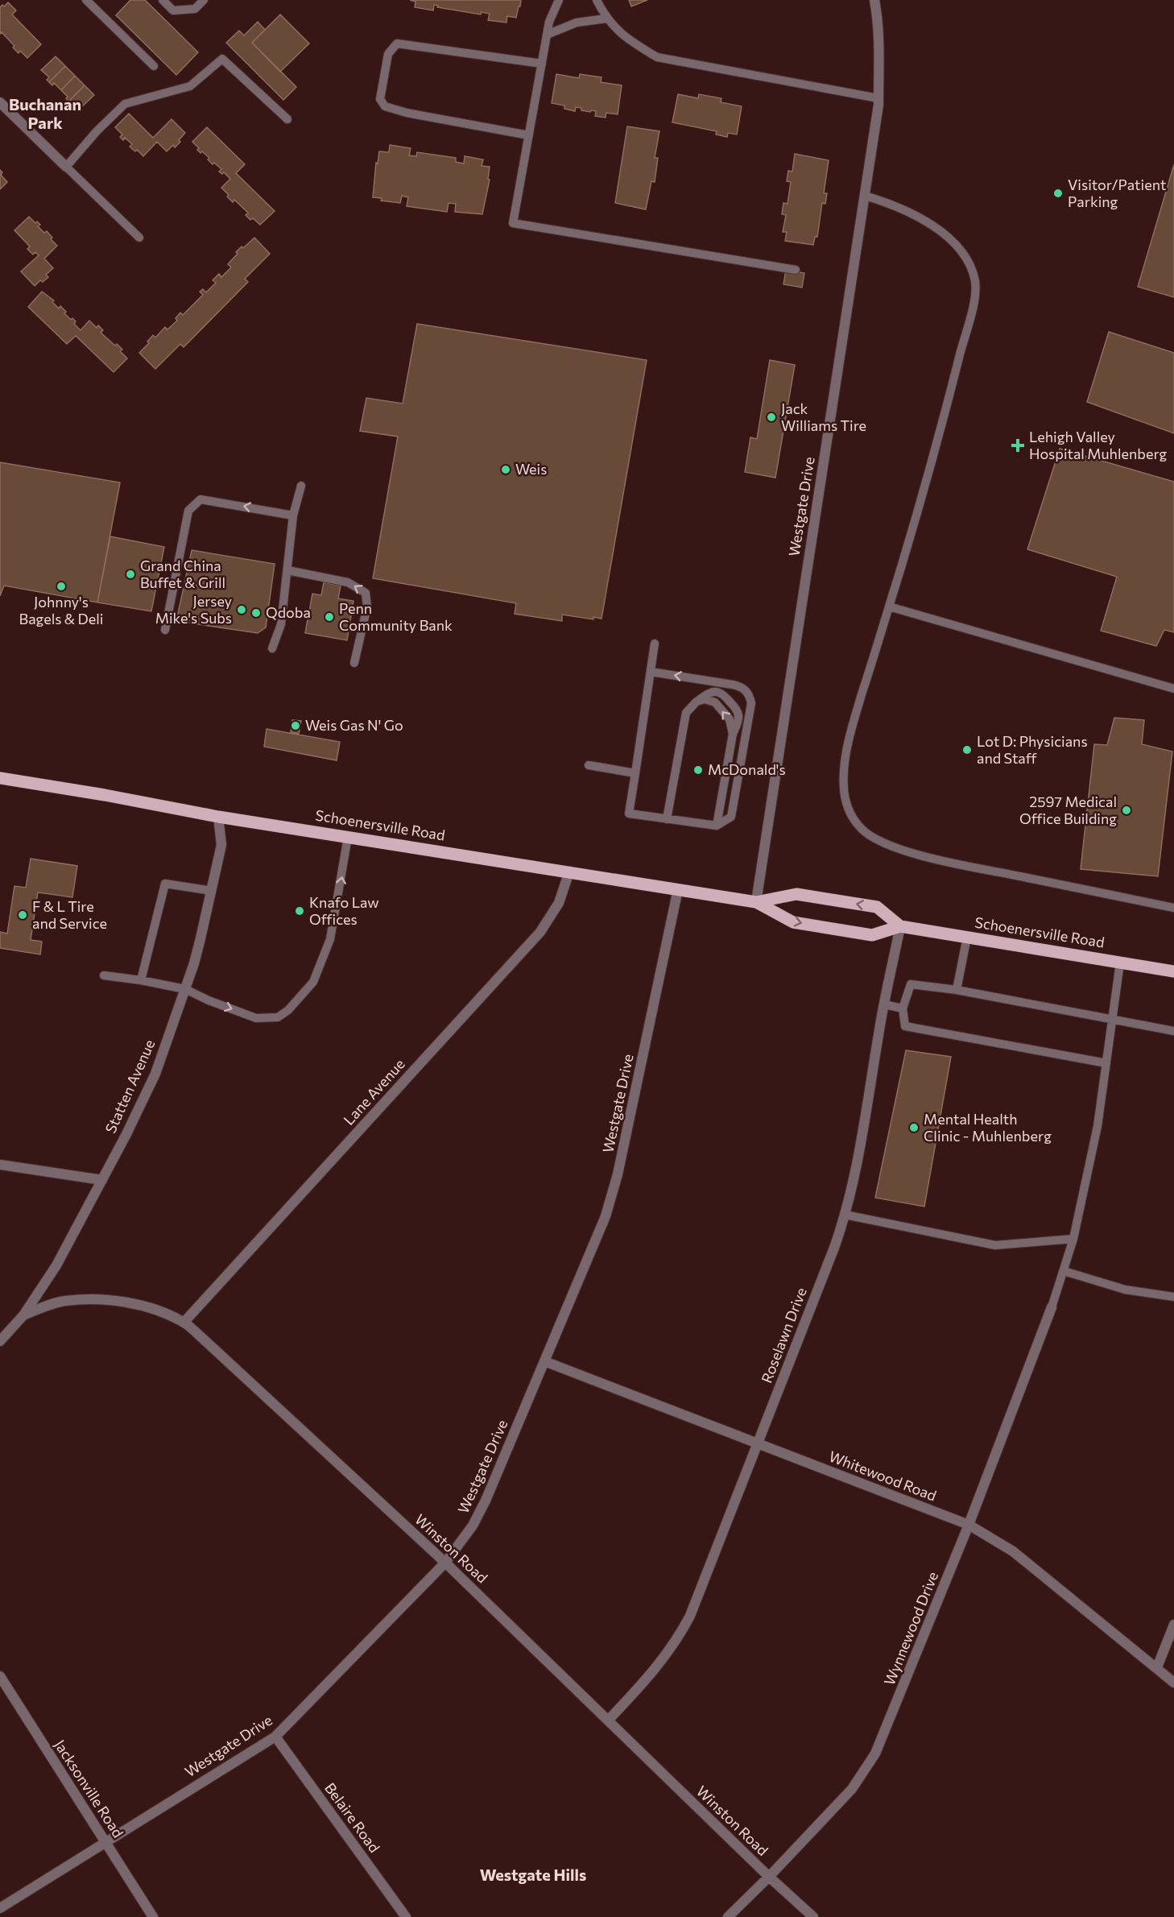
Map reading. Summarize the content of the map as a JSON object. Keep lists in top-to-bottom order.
{
  "streets": {
    "main road": ["Schoenersville Road"],
    "street": [
      "Westgate Drive",
      "Statten Avenue",
      "Lane Avenue",
      "Roselawn Drive",
      "Whitewood Road",
      "Winston Road",
      "Wynnewood Drive",
      "Jacksonville Road",
      "Belaire Road"
    ]
  },
  "crossings": [
    ["Westgate Drive", "Schoenersville Road"],
    ["Westgate Drive", "Whitewood Road"],
    ["Westgate Drive", "Winston Road"],
    ["Westgate Drive", "Jacksonville Road"],
    ["Westgate Drive", "Belaire Road"],
    ["Schoenersville Road", "Statten Avenue"],
    ["Schoenersville Road", "Lane Avenue"],
    ["Schoenersville Road", "Roselawn Drive"],
    ["Statten Avenue", "Winston Road"],
    ["Lane Avenue", "Winston Road"],
    ["Roselawn Drive", "Whitewood Road"],
    ["Roselawn Drive", "Winston Road"],
    ["Whitewood Road", "Wynnewood Drive"],
    ["Winston Road", "Wynnewood Drive"]
  ],
  "districts": ["Buchanan Park", "Westgate Hills"],
  "places": {
    "other": [
      "Visitor/Patient Parking",
      "Jack Williams Tire",
      "Weis",
      "Grand China Buffet & Grill",
      "Johnny's Bagels & Deli",
      "Jersey Mike's Subs",
      "Qdoba",
      "Penn Community Bank",
      "Weis Gas N' Go",
      "Lot D: Physicians and Staff",
      "McDonald's",
      "2597 Medical Office Building",
      "Knafo Law Offices",
      "F & L Tire and Service",
      "Mental Health Clinic - Muhlenberg"
    ],
    "health": ["Lehigh Valley Hospital Muhlenberg"]
  }
}
